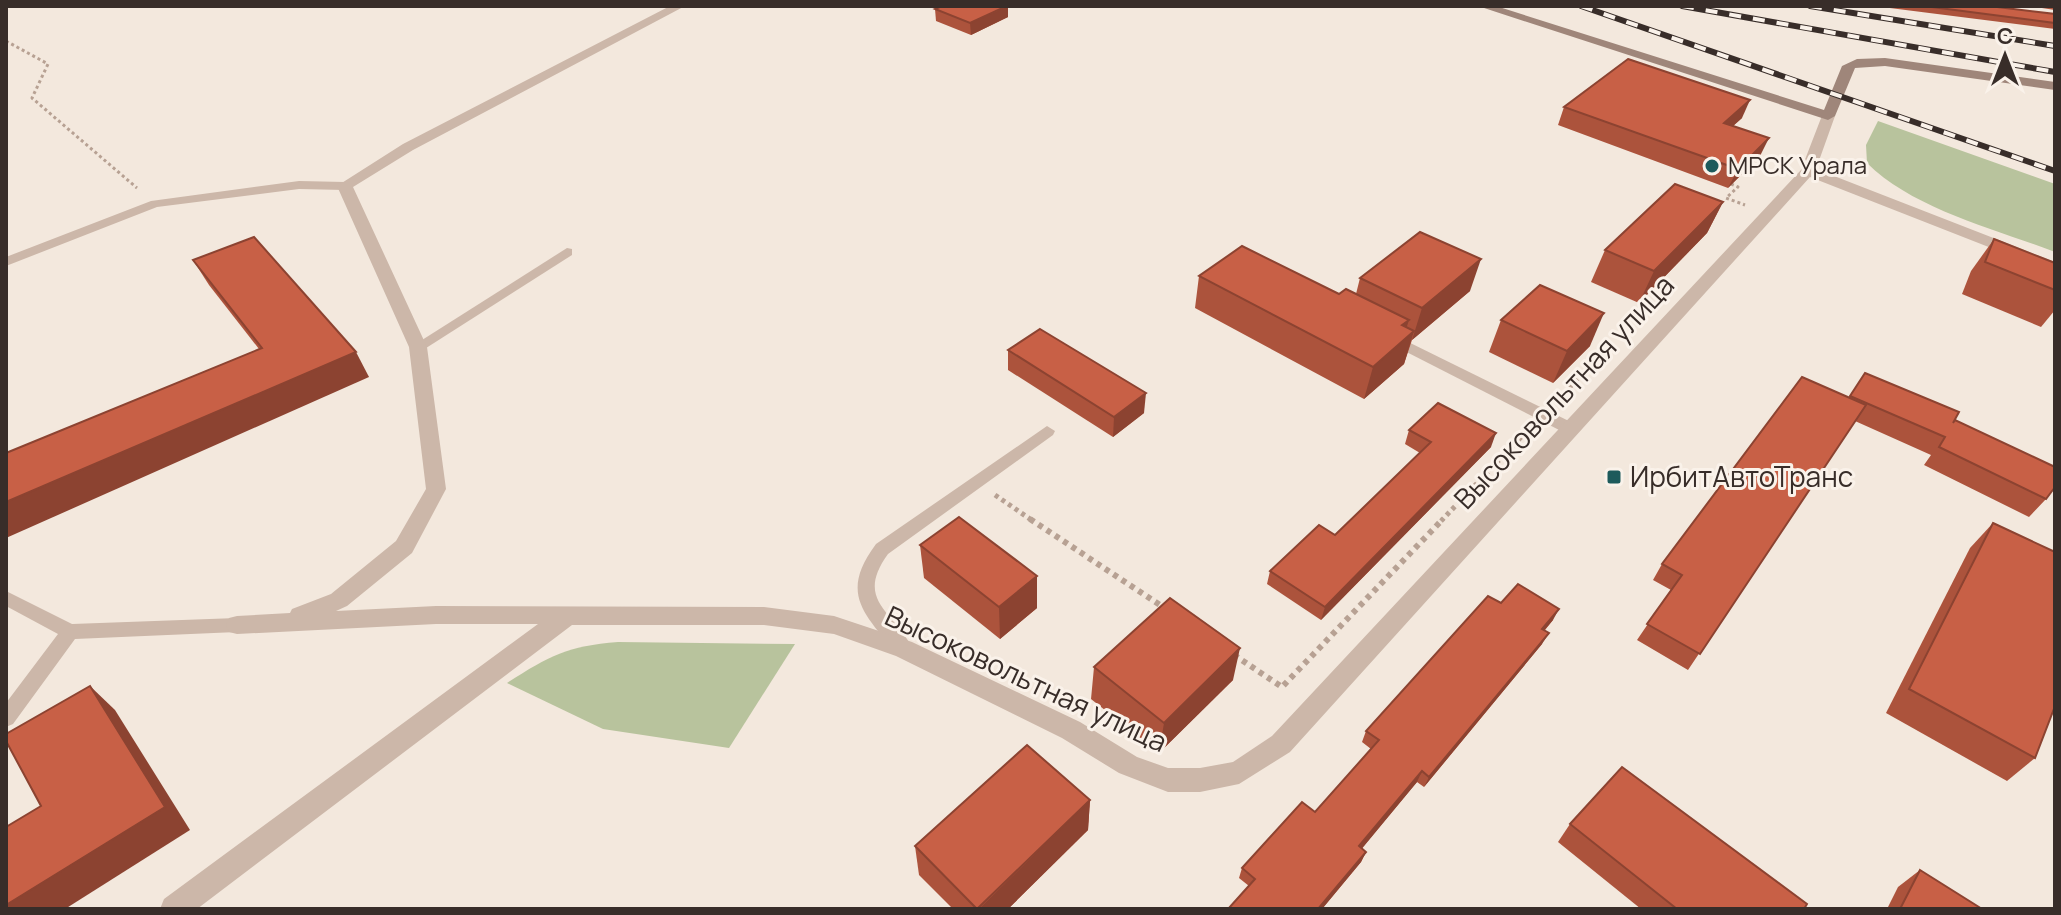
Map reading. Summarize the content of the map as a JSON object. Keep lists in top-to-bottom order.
{
  "streets": {
    "street": ["Высоковольтная улица"]
  },
  "places": {
    "other": ["МРСК Урала"],
    "transit": ["ИрбитАвтоТранс"]
  },
  "north": "top"
}
